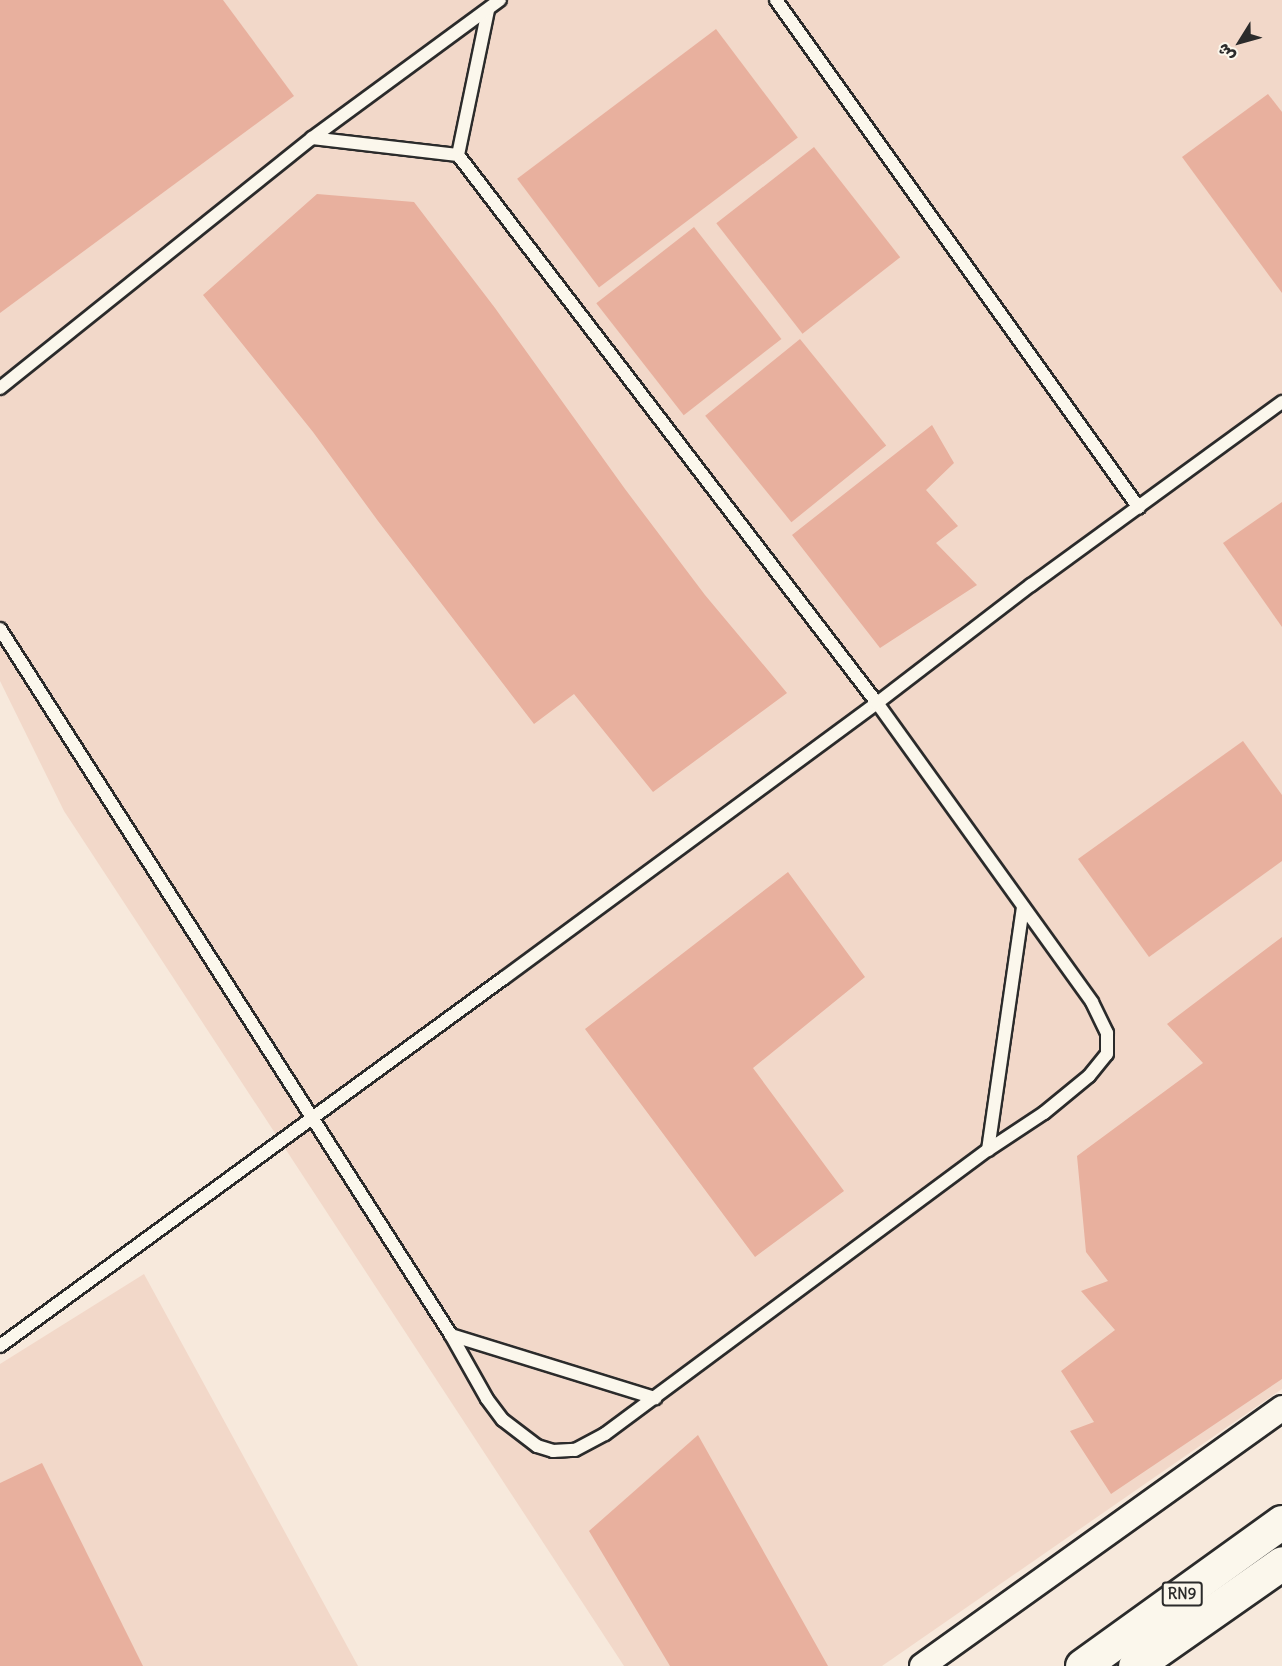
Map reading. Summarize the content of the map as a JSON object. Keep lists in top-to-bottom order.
{
  "streets": {
    "highway": ["RN9"]
  },
  "north": "bottom left"
}
